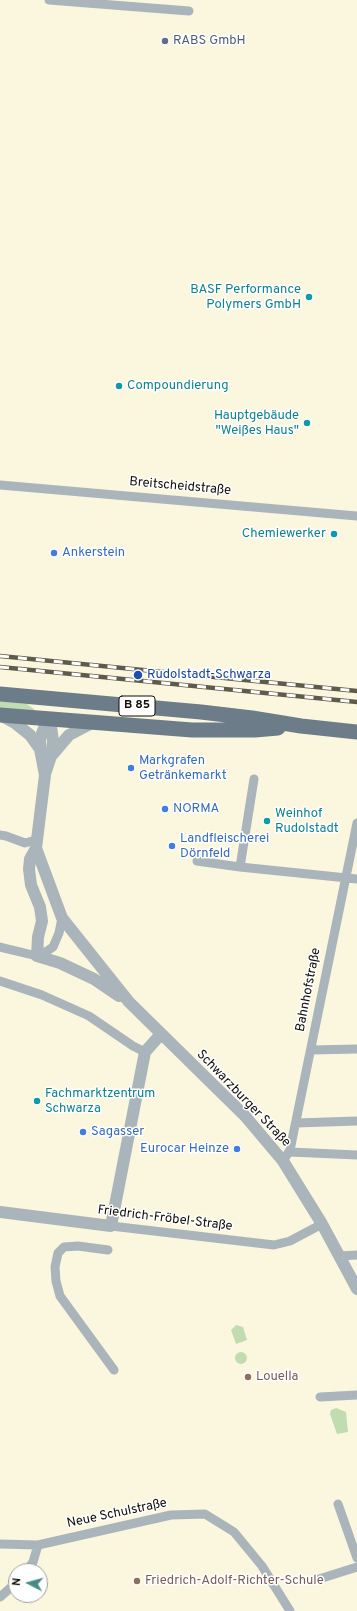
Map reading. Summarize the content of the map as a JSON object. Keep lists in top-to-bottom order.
{
  "streets": {
    "main road": ["B 85"],
    "street": [
      "Breitscheidstraße",
      "Bahnhofstraße",
      "Schwarzburger Straße",
      "Friedrich-Fröbel-Straße",
      "Neue Schulstraße"
    ]
  },
  "crossings": [
    ["Bahnhofstraße", "Schwarzburger Straße"],
    ["Schwarzburger Straße", "Friedrich-Fröbel-Straße"]
  ],
  "places": [
    "RABS GmbH",
    "BASF Performance Polymers GmbH",
    "Compoundierung",
    "Hauptgebäude \"Weißes Haus\"",
    "Chemiewerker",
    "Ankerstein",
    "Rudolstadt-Schwarza",
    "Markgrafen Getränkemarkt",
    "NORMA",
    "Weinhof Rudolstadt",
    "Landfleischerei Dörnfeld",
    "Fachmarktzentrum Schwarza",
    "Sagasser",
    "Eurocar Heinze",
    "Louella",
    "Friedrich-Adolf-Richter-Schule"
  ],
  "north": "left"
}
